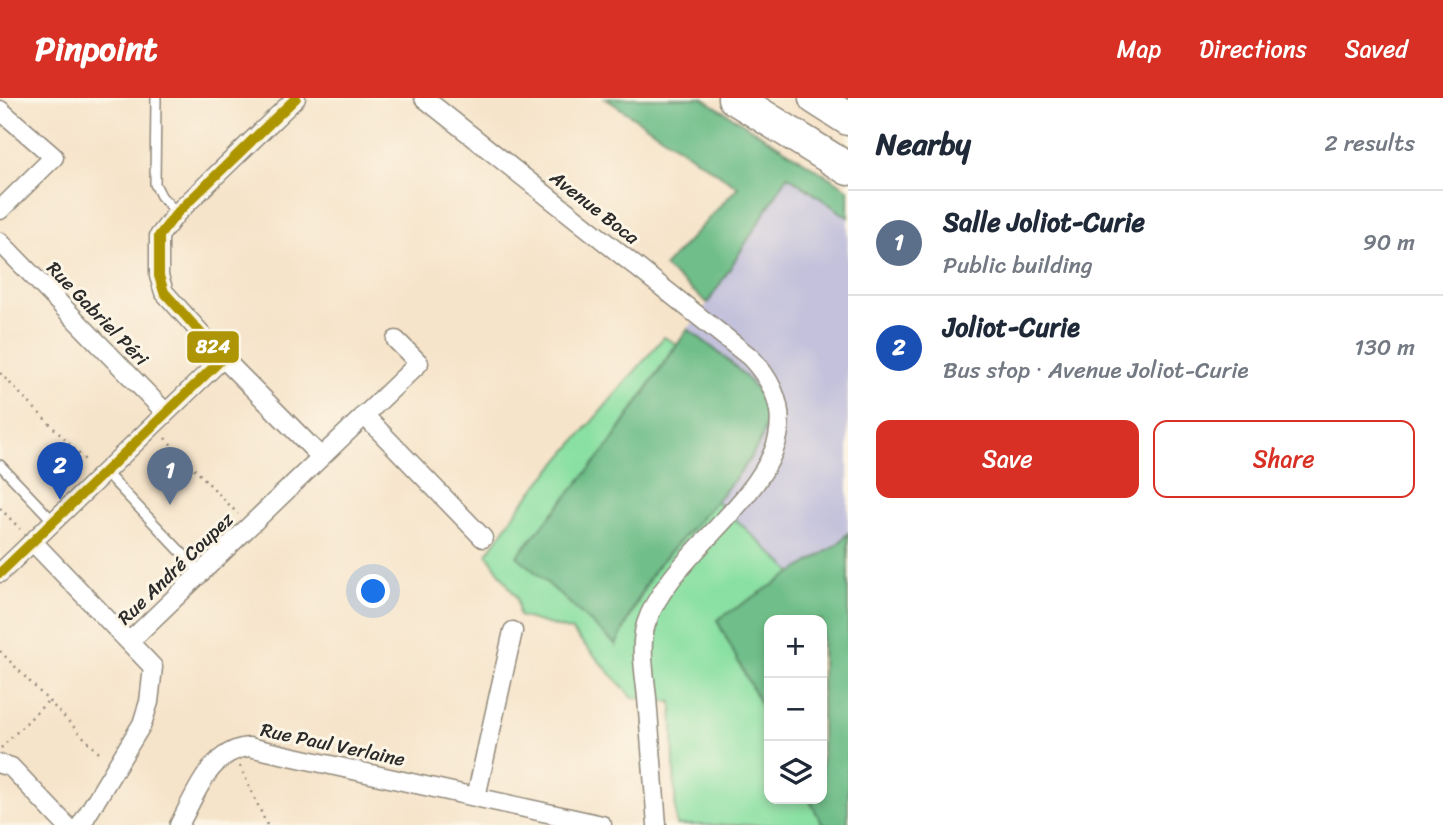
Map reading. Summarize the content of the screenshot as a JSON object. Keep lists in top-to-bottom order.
{
  "streets": {
    "street": [
      "Avenue Boca",
      "Rue Gabriel Péri",
      "Rue André Coupez",
      "Rue Paul Verlaine"
    ]
  },
  "lines": ["transit line 824"],
  "page": {
    "header": "Pinpoint",
    "nav": ["Map", "Directions", "Saved"],
    "heading": ["Nearby", "2 results"],
    "list": [
      {
        "mark": "1",
        "name": "Salle Joliot-Curie",
        "note": "Public building",
        "value": "90 m"
      },
      {
        "mark": "2",
        "name": "Joliot-Curie",
        "note": "Bus stop · Avenue Joliot-Curie",
        "value": "130 m"
      }
    ],
    "buttons": ["Save", "Share"],
    "pins": ["2", "1"],
    "map_buttons": ["+", "−"]
  }
}
